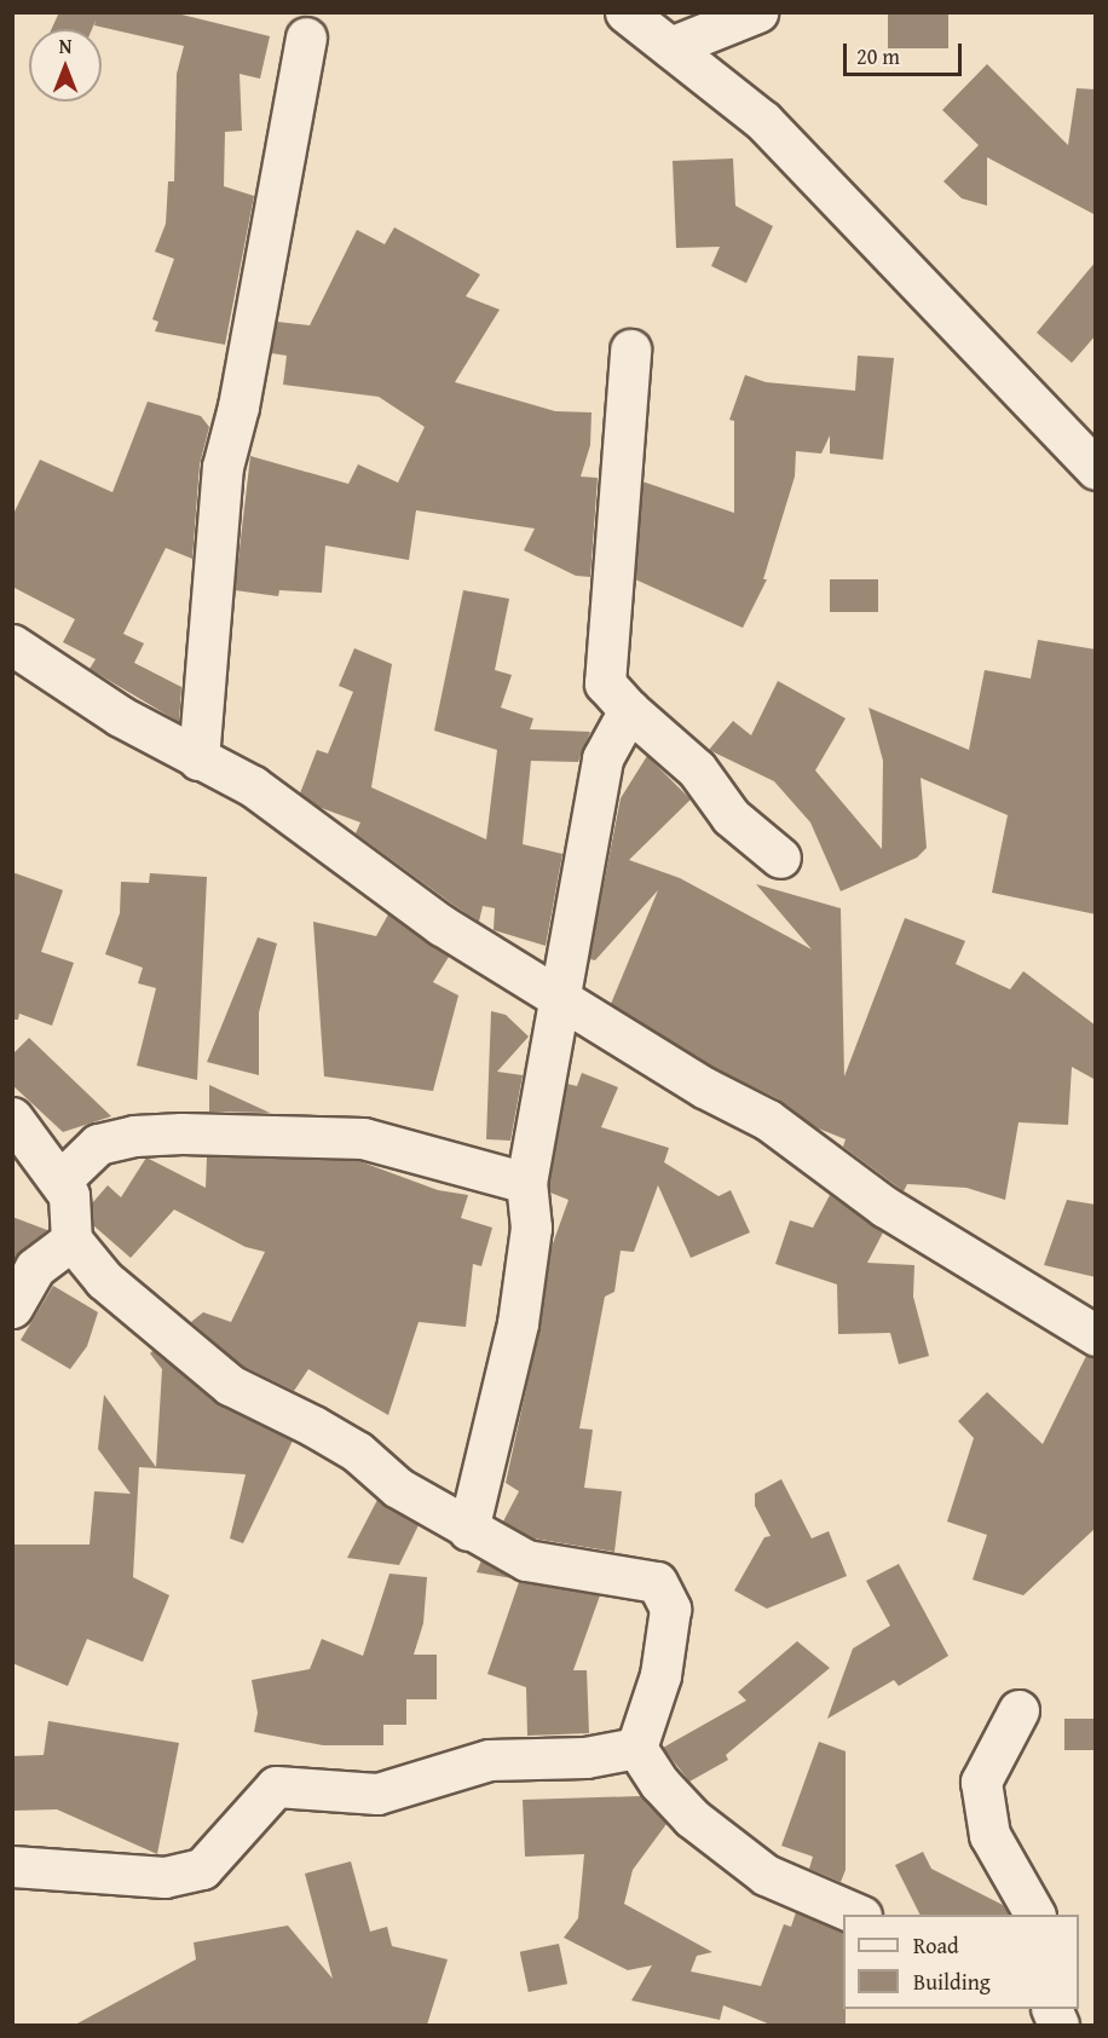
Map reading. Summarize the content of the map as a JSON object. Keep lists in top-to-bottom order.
{
  "legend": ["Road", "Building"],
  "scale_bar": "20 m",
  "north": "top"
}
